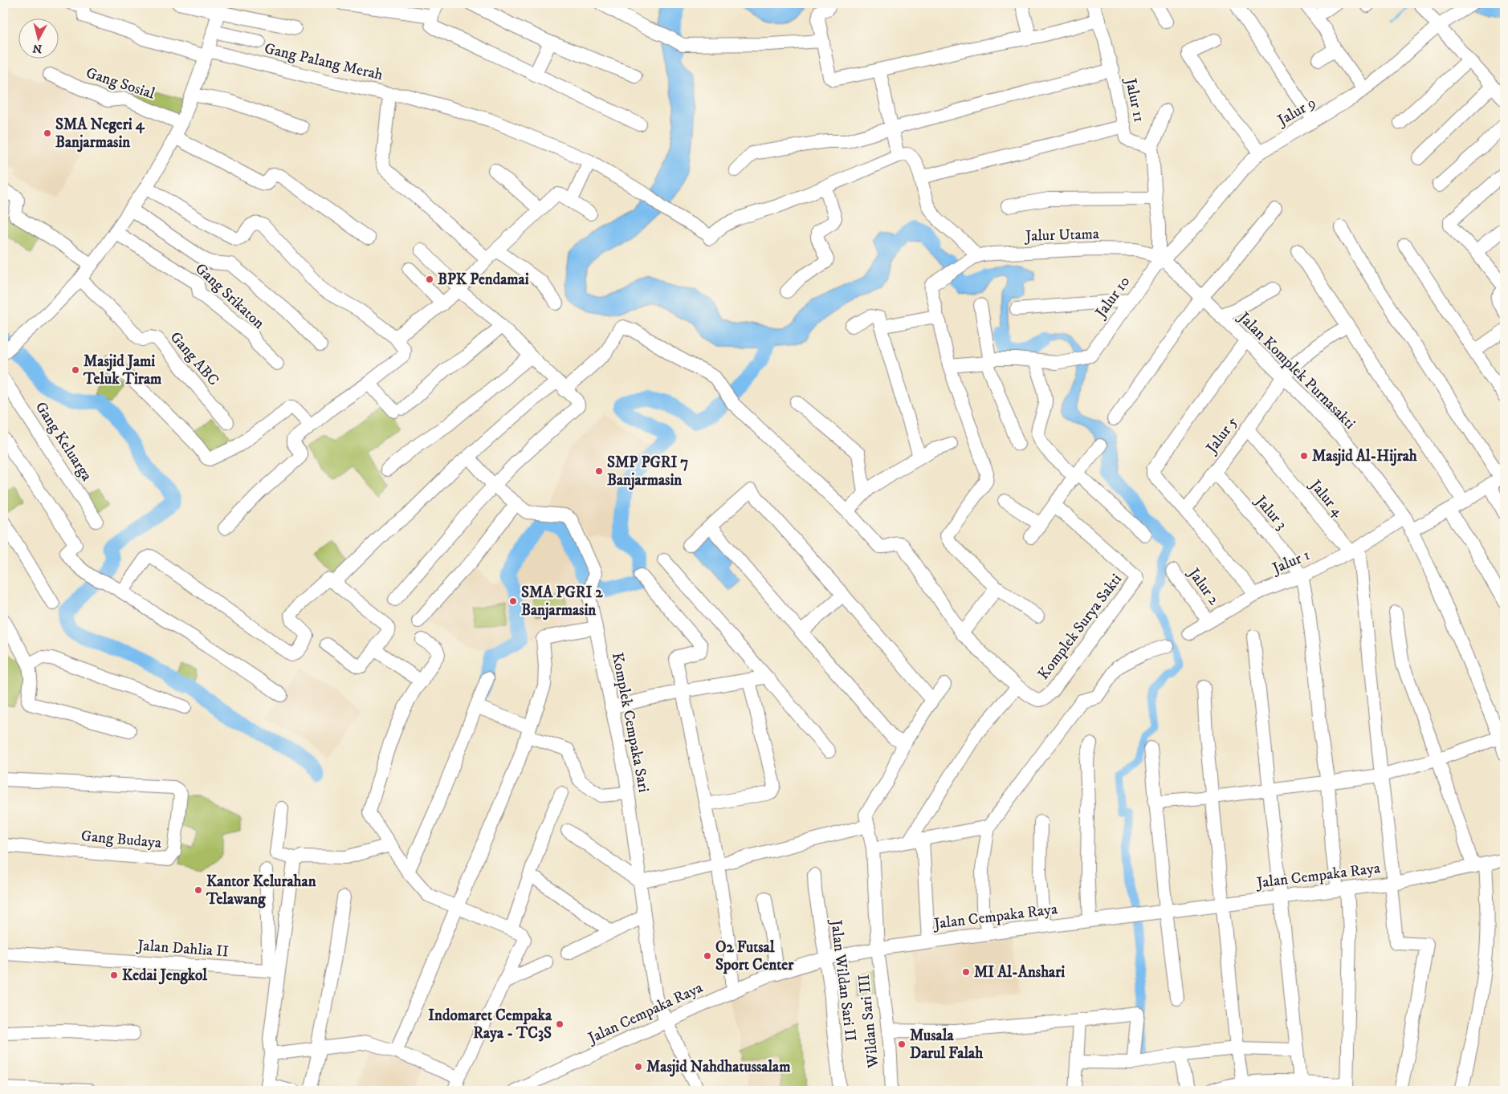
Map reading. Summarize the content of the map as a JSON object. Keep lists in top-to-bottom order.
{
  "streets": {
    "street": [
      "Gang Palang Merah",
      "Gang Sosial",
      "Jalur 11",
      "Jalur 9",
      "Jalur Utama",
      "Gang Srikaton",
      "Jalur 10",
      "Gang ABC",
      "Jalan Komplek Purnasakti",
      "Jalur 5",
      "Gang Keluarga",
      "Jalur 4",
      "Jalur 3",
      "Jalur 1",
      "Jalur 2",
      "Komplek Surya Sakti",
      "Komplek Cempaka Sari",
      "Gang Budaya",
      "Jalan Cempaka Raya",
      "Jalan Dahlia II",
      "Jalan Wildan Sari II",
      "Wildan Sari III"
    ]
  },
  "crossings": [
    ["Jalur 9", "Jalur Utama"],
    ["Jalur 9", "Jalur 10"],
    ["Jalur 9", "Jalan Komplek Purnasakti"],
    ["Jalur Utama", "Jalur 10"],
    ["Jalur Utama", "Jalan Komplek Purnasakti"],
    ["Jalur 10", "Jalan Komplek Purnasakti"],
    ["Jalan Komplek Purnasakti", "Jalur 5"],
    ["Jalan Komplek Purnasakti", "Jalur 1"],
    ["Jalur 5", "Jalur 4"],
    ["Jalur 5", "Jalur 3"],
    ["Jalur 4", "Jalur 1"],
    ["Jalur 3", "Jalur 1"],
    ["Jalur 1", "Jalur 2"],
    ["Komplek Cempaka Sari", "Jalan Cempaka Raya"],
    ["Jalan Cempaka Raya", "Jalan Wildan Sari II"],
    ["Jalan Cempaka Raya", "Wildan Sari III"]
  ],
  "places": [
    "SMA Negeri 4 Banjarmasin",
    "BPK Pendamai",
    "Masjid Jami Teluk Tiram",
    "Masjid Al-Hijrah",
    "SMP PGRI 7 Banjarmasin",
    "SMA PGRI 2 Banjarmasin",
    "Kantor Kelurahan Telawang",
    "O2 Futsal Sport Center",
    "MI Al-Anshari",
    "Kedai Jengkol",
    "Indomaret Cempaka Raya - TC3S",
    "Musala Darul Falah",
    "Masjid Nahdhatussalam"
  ],
  "north": "bottom"
}
